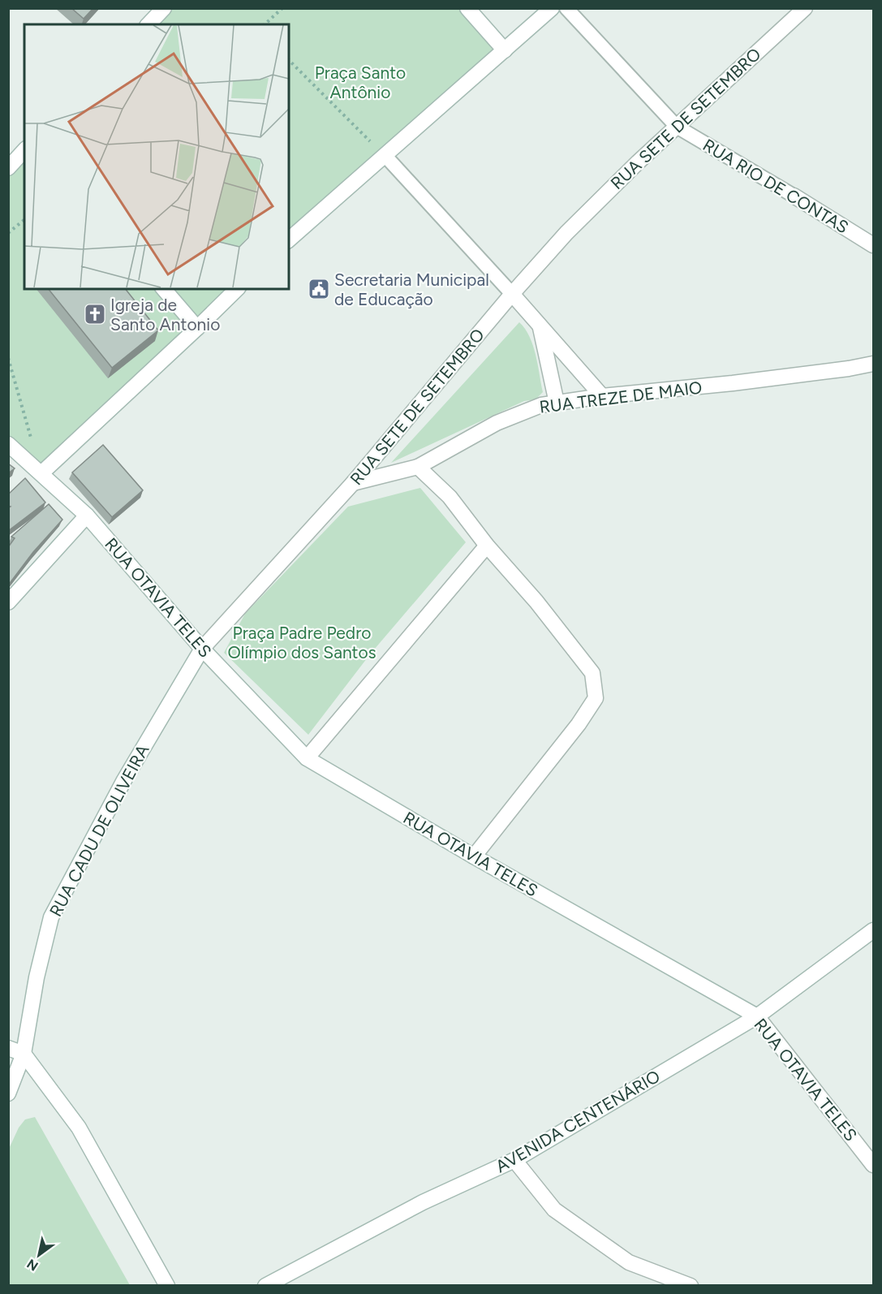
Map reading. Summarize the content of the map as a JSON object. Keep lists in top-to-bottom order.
{
  "streets": {
    "street": [
      "RUA SETE DE SETEMBRO",
      "RUA RIO DE CONTAS",
      "RUA TREZE DE MAIO",
      "RUA OTAVIA TELES",
      "RUA CADU DE OLIVEIRA",
      "AVENIDA CENTENÁRIO"
    ]
  },
  "crossings": [
    ["RUA SETE DE SETEMBRO", "RUA RIO DE CONTAS"],
    ["RUA SETE DE SETEMBRO", "RUA TREZE DE MAIO"],
    ["RUA SETE DE SETEMBRO", "RUA OTAVIA TELES"],
    ["RUA SETE DE SETEMBRO", "RUA CADU DE OLIVEIRA"],
    ["RUA OTAVIA TELES", "RUA CADU DE OLIVEIRA"],
    ["RUA OTAVIA TELES", "AVENIDA CENTENÁRIO"]
  ],
  "parks": ["Praça Santo Antônio", "Praça Padre Pedro Olímpio dos Santos"],
  "places": {
    "public building": ["Secretaria Municipal de Educação"],
    "church": ["Igreja de Santo Antonio"]
  },
  "north": "bottom left"
}
